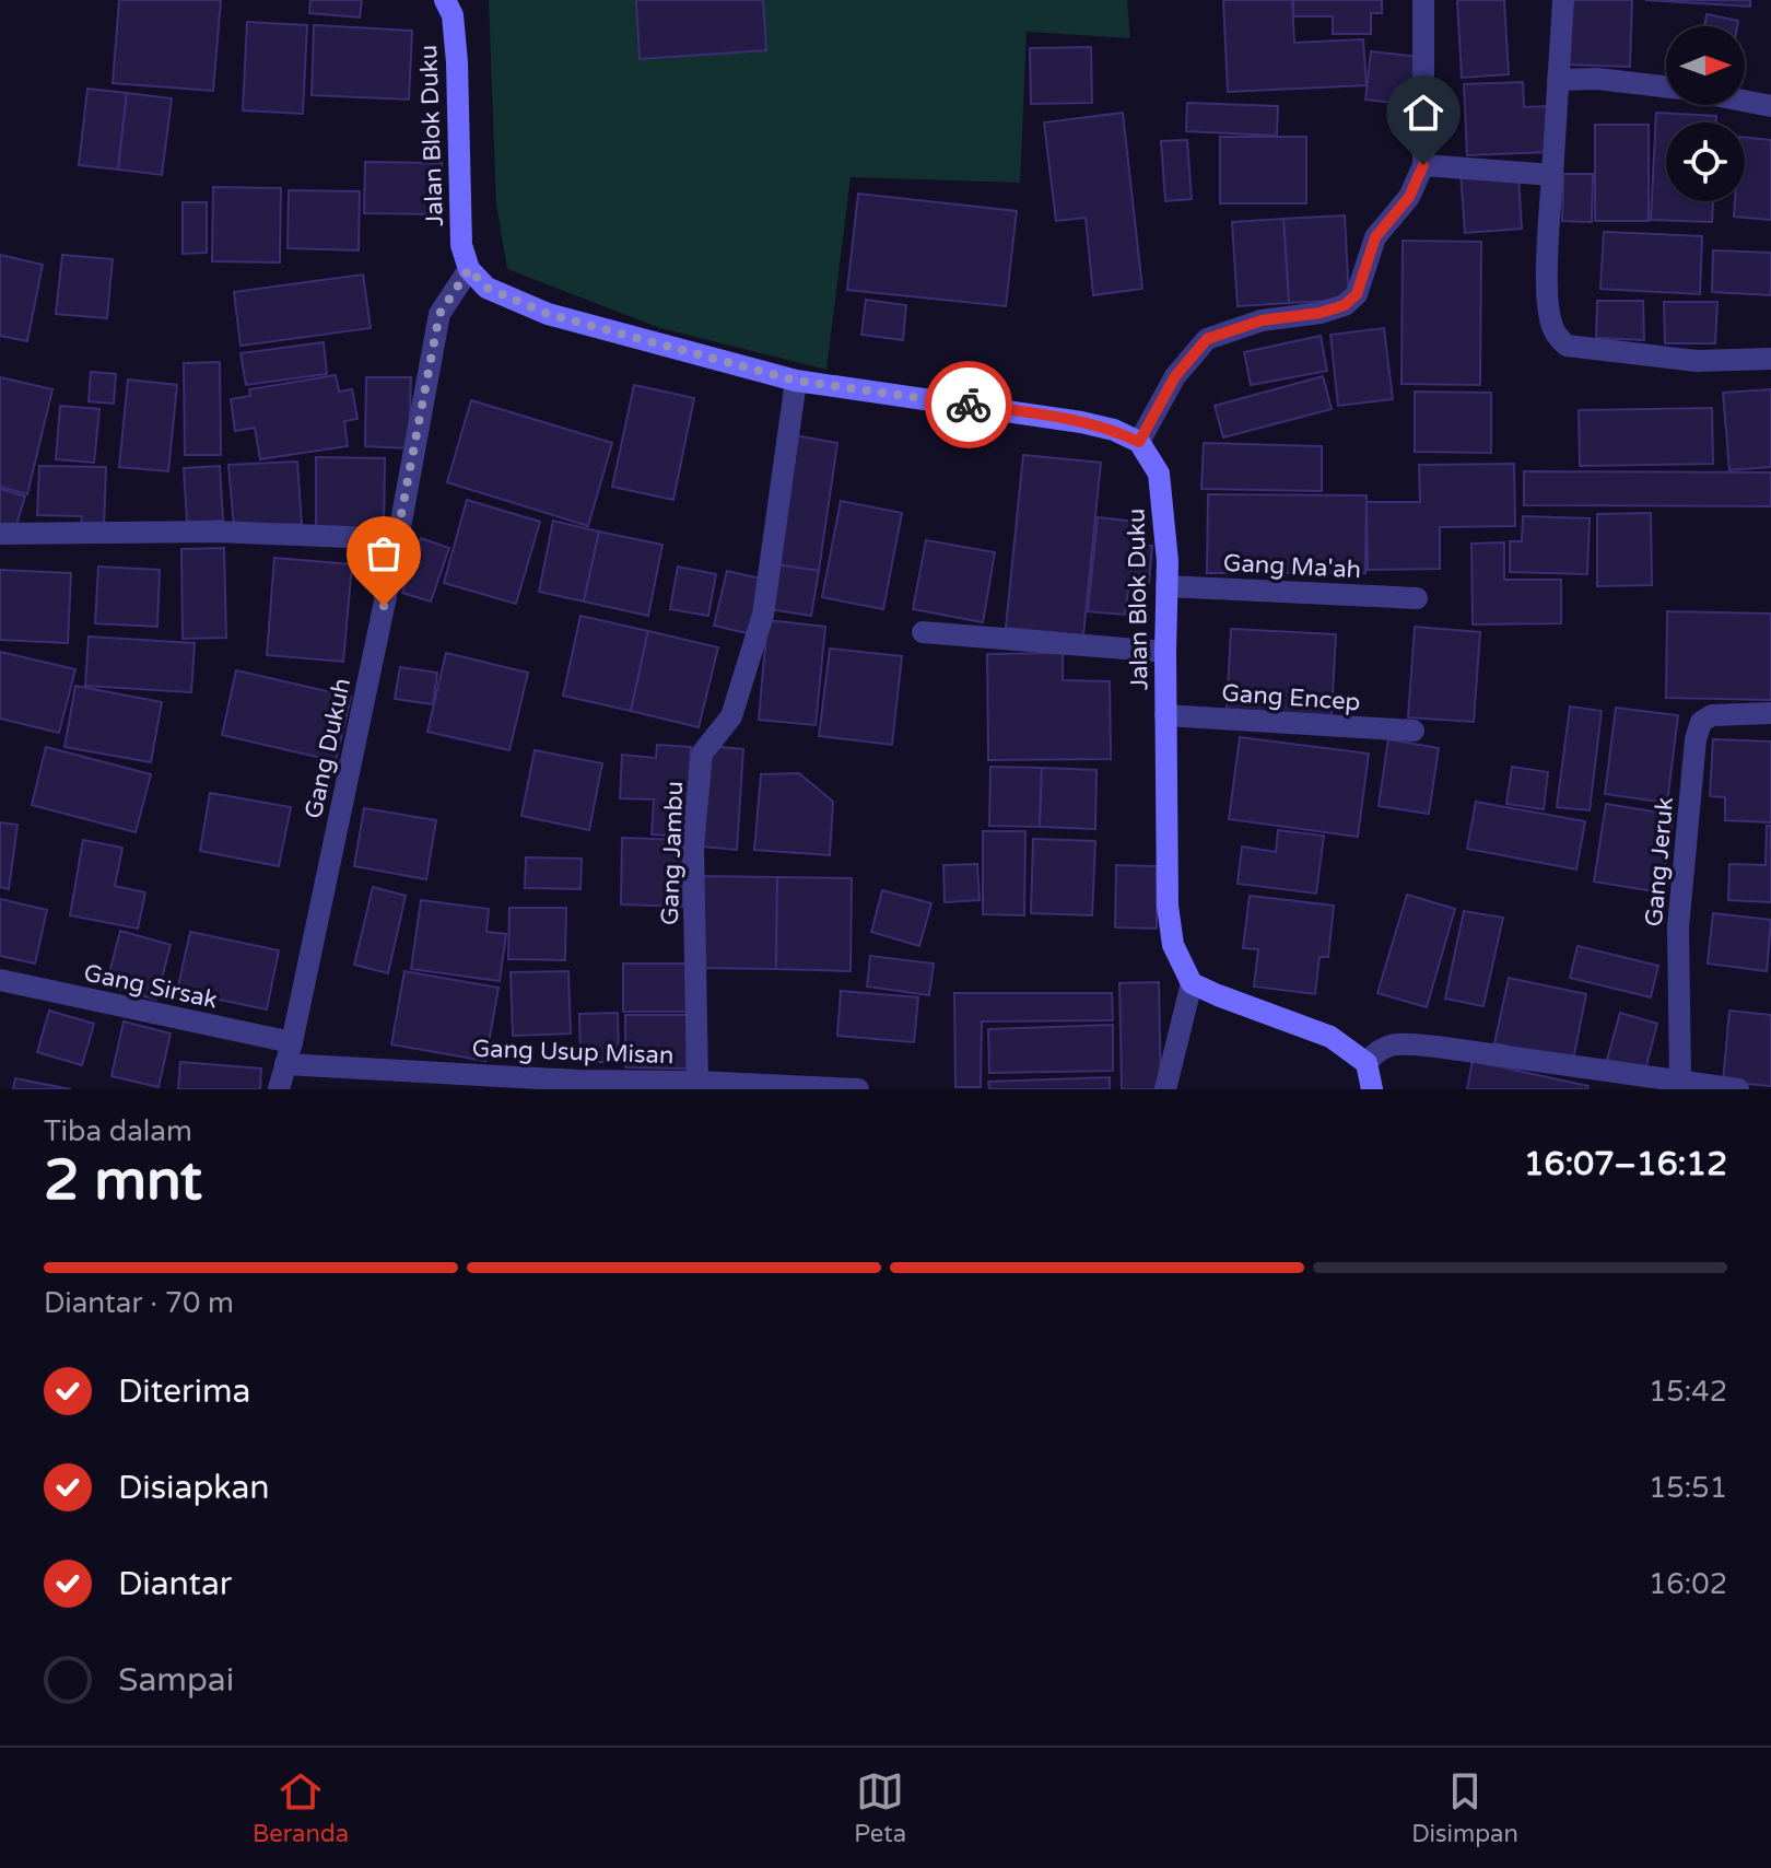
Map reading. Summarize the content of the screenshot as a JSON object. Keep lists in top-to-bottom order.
{
  "streets": {
    "street": [
      "Jalan Blok Duku",
      "Gang Ma'ah",
      "Gang Encep",
      "Gang Dukuh",
      "Gang Jambu",
      "Gang Jeruk",
      "Gang Sirsak",
      "Gang Usup Misan"
    ]
  },
  "crossings": [
    ["Jalan Blok Duku", "Gang Ma'ah"],
    ["Jalan Blok Duku", "Gang Encep"],
    ["Jalan Blok Duku", "Gang Dukuh"],
    ["Gang Dukuh", "Gang Sirsak"],
    ["Gang Dukuh", "Gang Usup Misan"],
    ["Gang Jambu", "Gang Usup Misan"],
    ["Gang Sirsak", "Gang Usup Misan"]
  ],
  "north": "right",
  "page": {
    "heading": ["2 mnt", "Tiba dalam", "16:07–16:12"],
    "bar": "Diantar · 70 m",
    "list": [
      ["Diterima", "15:42"],
      ["Disiapkan", "15:51"],
      ["Diantar", "16:02"],
      "Sampai"
    ],
    "tabs": ["Beranda", "Peta", "Disimpan"]
  }
}
